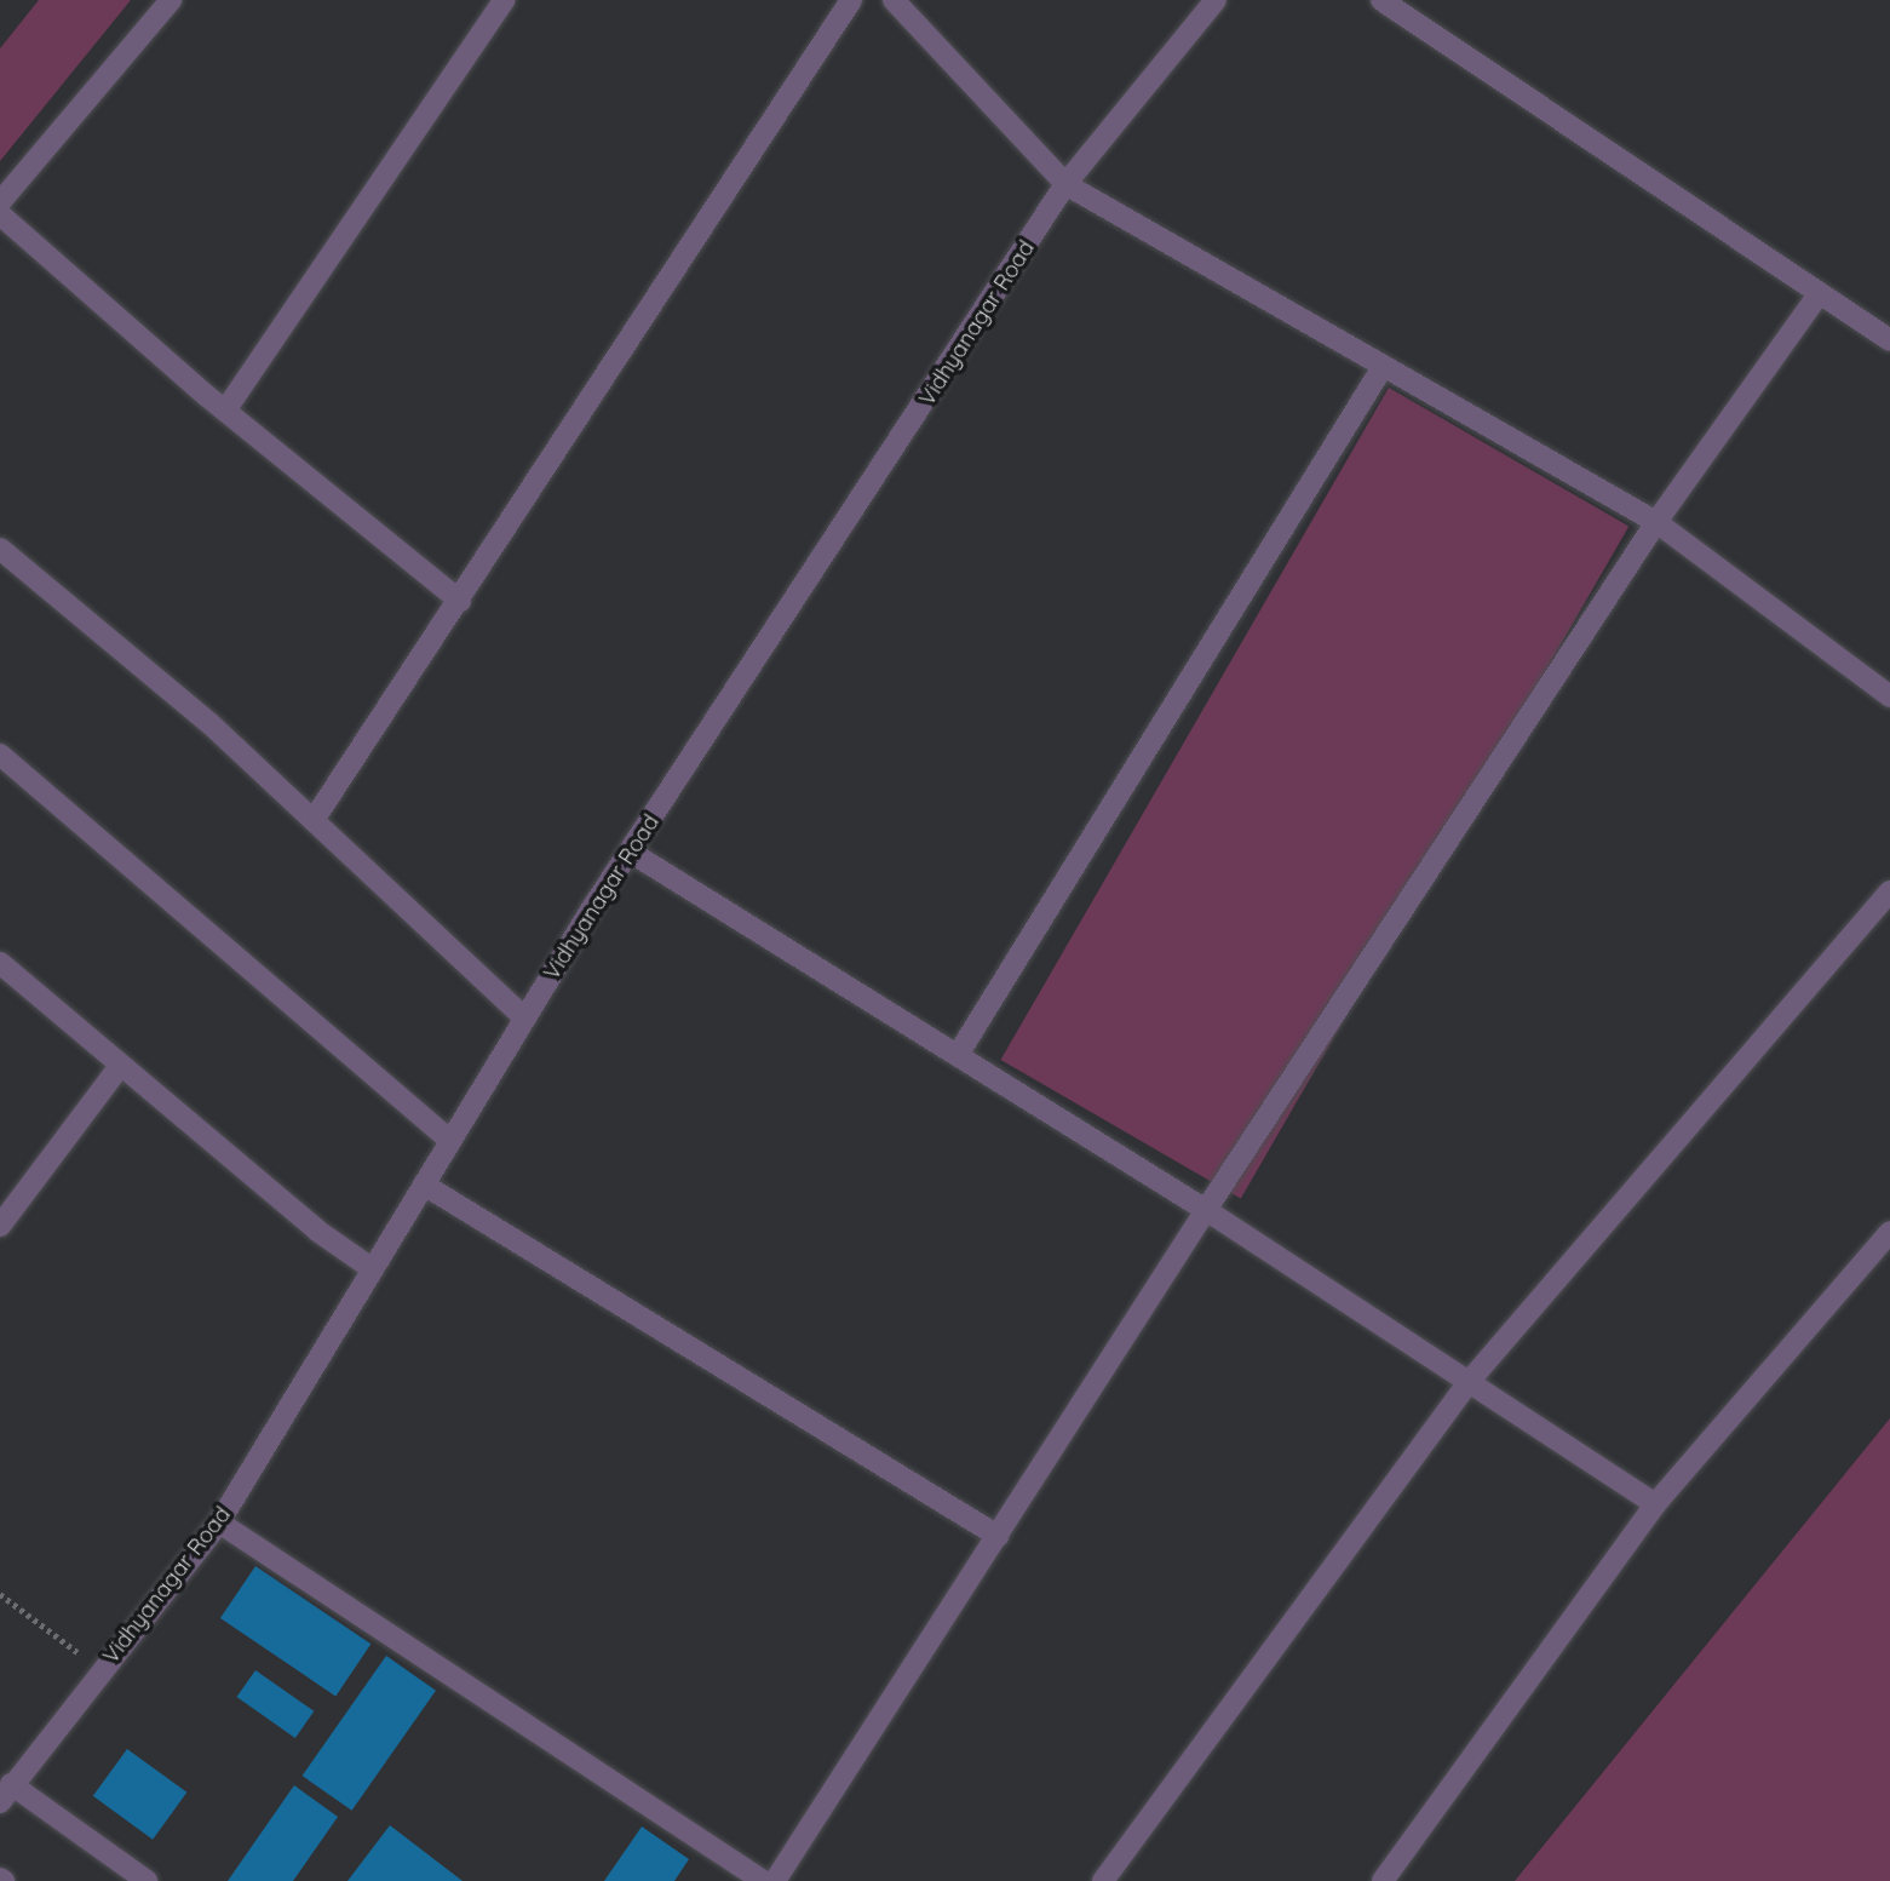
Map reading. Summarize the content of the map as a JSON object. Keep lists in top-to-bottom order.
{
  "streets": {
    "street": ["Vidhyanagar Road"]
  }
}
